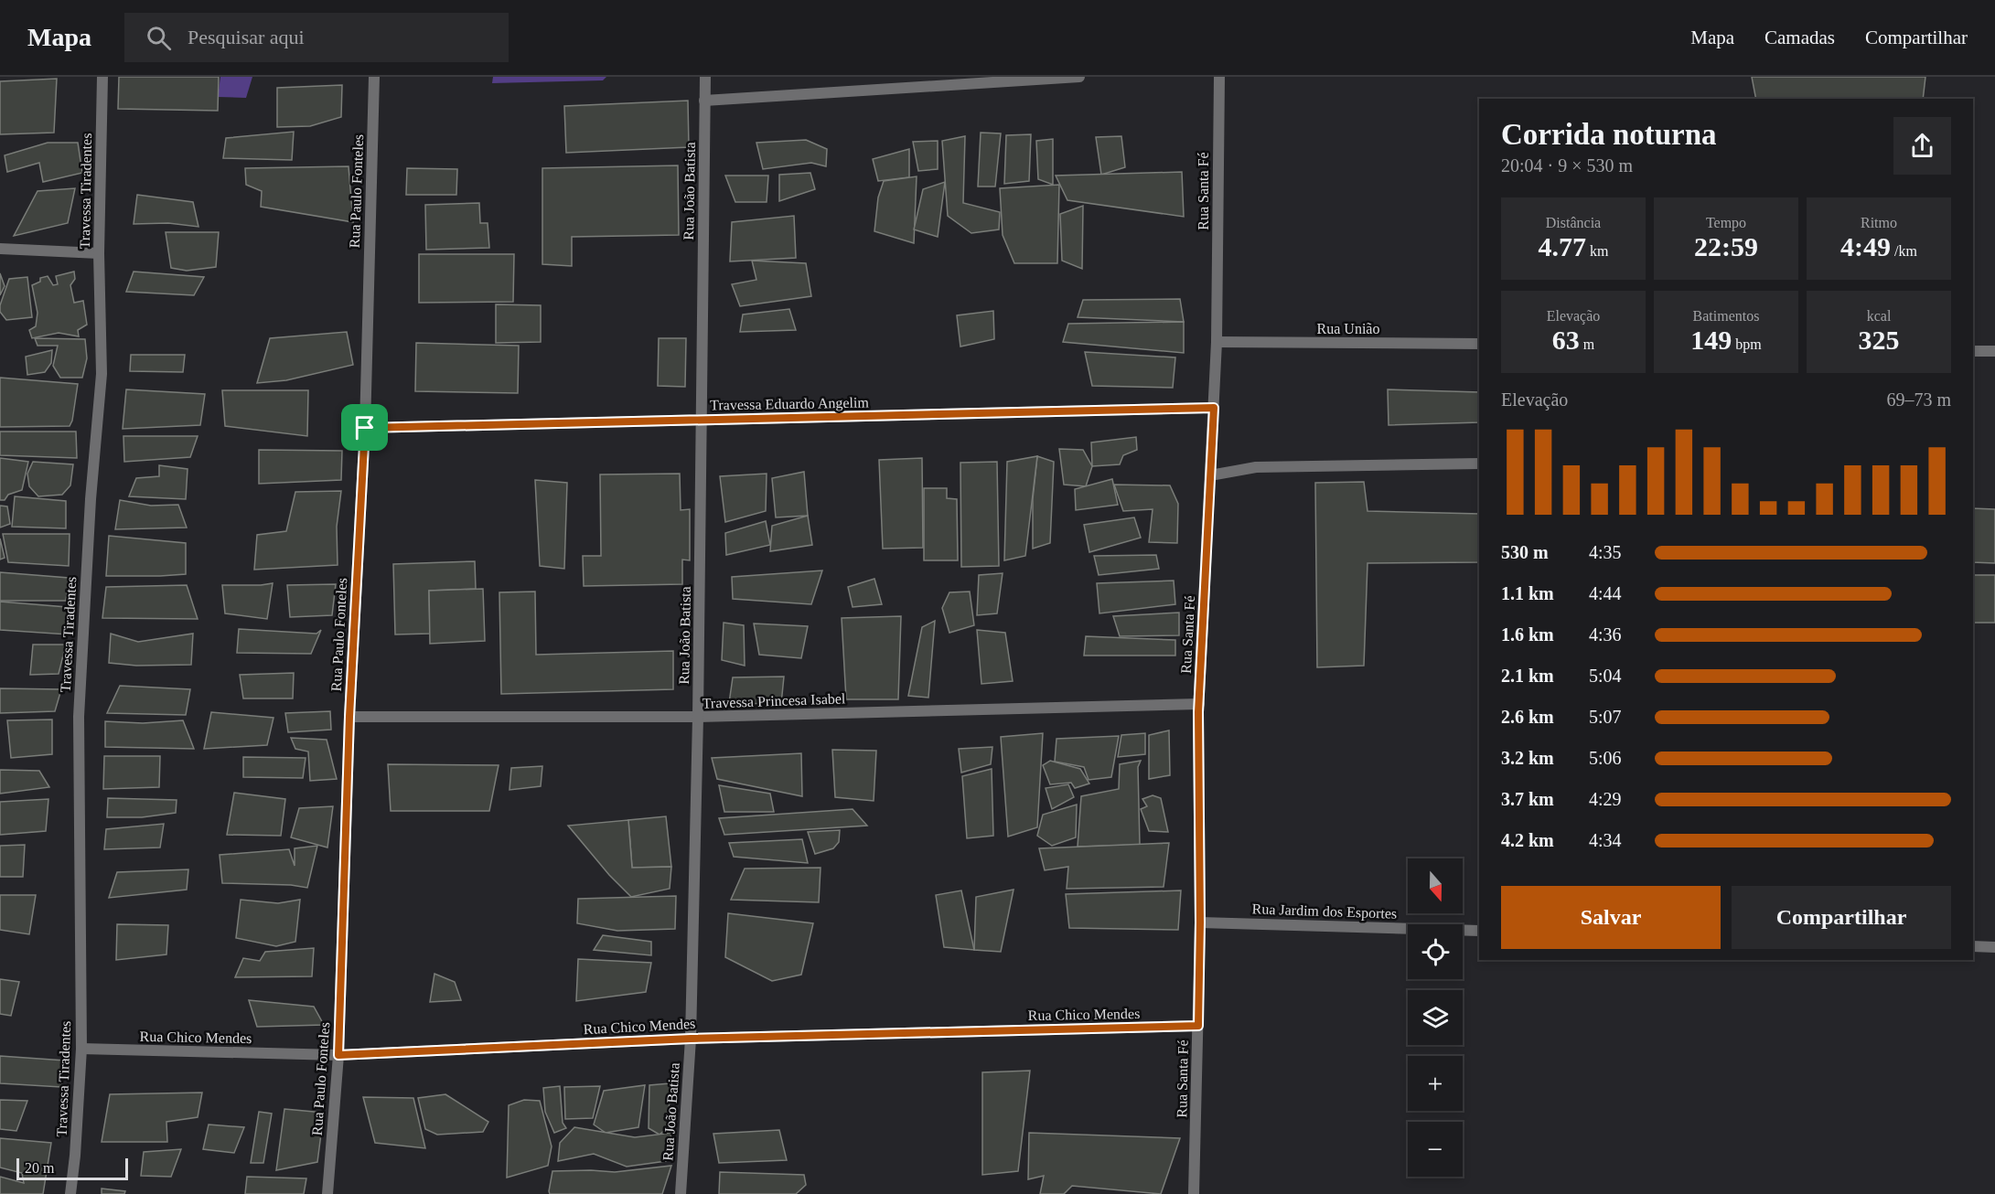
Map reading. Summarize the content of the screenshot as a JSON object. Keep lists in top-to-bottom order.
{
  "streets": {
    "street": [
      "Travessa Tiradentes",
      "Rua Paulo Fonteles",
      "Rua João Batista",
      "Rua Santa Fé",
      "Rua União",
      "Travessa Eduardo Angelim",
      "Travessa Princesa Isabel",
      "Rua Jardim dos Esportes",
      "Rua Chico Mendes"
    ]
  },
  "crossings": [
    ["Travessa Tiradentes", "Rua Chico Mendes"],
    ["Rua Paulo Fonteles", "Travessa Eduardo Angelim"],
    ["Rua Paulo Fonteles", "Travessa Princesa Isabel"],
    ["Rua Paulo Fonteles", "Rua Chico Mendes"],
    ["Rua João Batista", "Travessa Eduardo Angelim"],
    ["Rua João Batista", "Travessa Princesa Isabel"],
    ["Rua João Batista", "Rua Chico Mendes"],
    ["Rua Santa Fé", "Rua União"],
    ["Rua Santa Fé", "Travessa Eduardo Angelim"],
    ["Rua Santa Fé", "Travessa Princesa Isabel"],
    ["Rua Santa Fé", "Rua Jardim dos Esportes"],
    ["Rua Santa Fé", "Rua Chico Mendes"]
  ],
  "scale_bar": "20 m",
  "north": "bottom",
  "page": {
    "header": "Mapa",
    "search": "Pesquisar aqui",
    "nav": ["Mapa", "Camadas", "Compartilhar"],
    "heading": ["Corrida noturna", "20:04 · 9 × 530 m"],
    "stats": [
      ["Distância", "4.77 km"],
      ["Tempo", "22:59"],
      ["Ritmo", "4:49 /km"],
      ["Elevação", "63 m"],
      ["Batimentos", "149 bpm"],
      ["kcal", "325"]
    ],
    "chart": ["Elevação", "69–73 m"],
    "list": [
      {
        "name": "530 m",
        "note": "4:35"
      },
      {
        "name": "1.1 km",
        "note": "4:44"
      },
      {
        "name": "1.6 km",
        "note": "4:36"
      },
      {
        "name": "2.1 km",
        "note": "5:04"
      },
      {
        "name": "2.6 km",
        "note": "5:07"
      },
      {
        "name": "3.2 km",
        "note": "5:06"
      },
      {
        "name": "3.7 km",
        "note": "4:29"
      },
      {
        "name": "4.2 km",
        "note": "4:34"
      }
    ],
    "map_buttons": ["+", "−"],
    "buttons": ["Salvar", "Compartilhar"],
    "scale": "20 m"
  }
}
